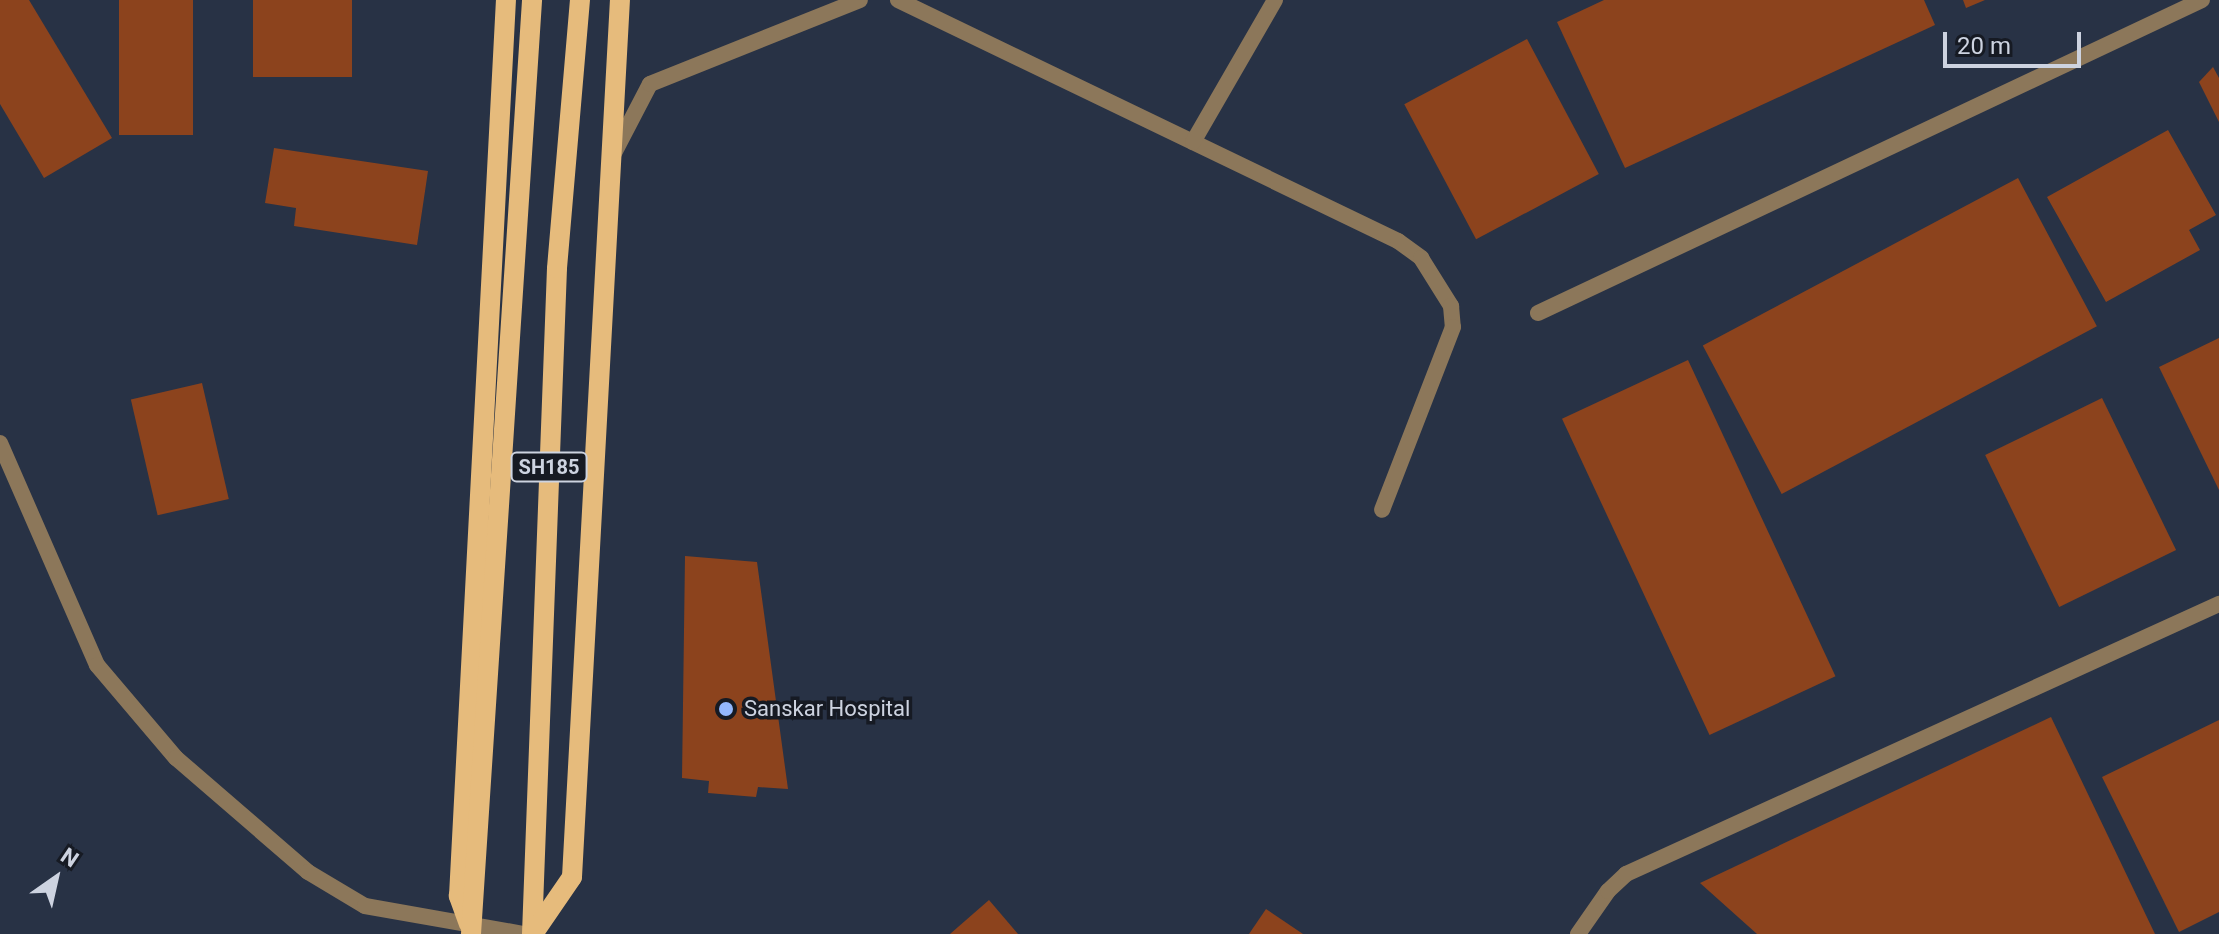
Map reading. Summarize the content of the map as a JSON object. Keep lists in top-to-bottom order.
{
  "streets": {
    "main road": ["SH185"]
  },
  "places": ["Sanskar Hospital"],
  "scale_bar": "20 m",
  "north": "top right"
}
